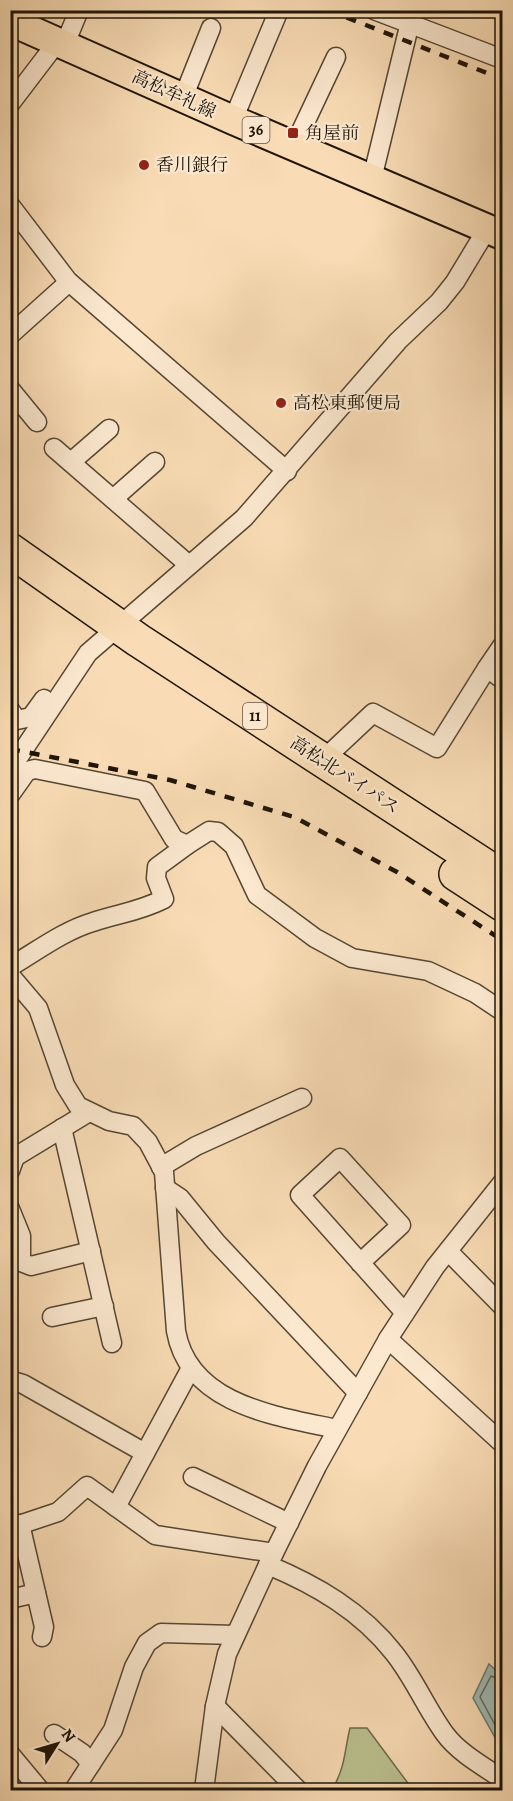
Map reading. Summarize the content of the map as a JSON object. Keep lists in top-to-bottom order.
{
  "streets": {
    "highway": ["11", "高松北バイパス"],
    "main road": ["高松牟礼線", "36"]
  },
  "places": {
    "transit": ["角屋前"],
    "other": ["香川銀行", "高松東郵便局"]
  },
  "north": "top right"
}
